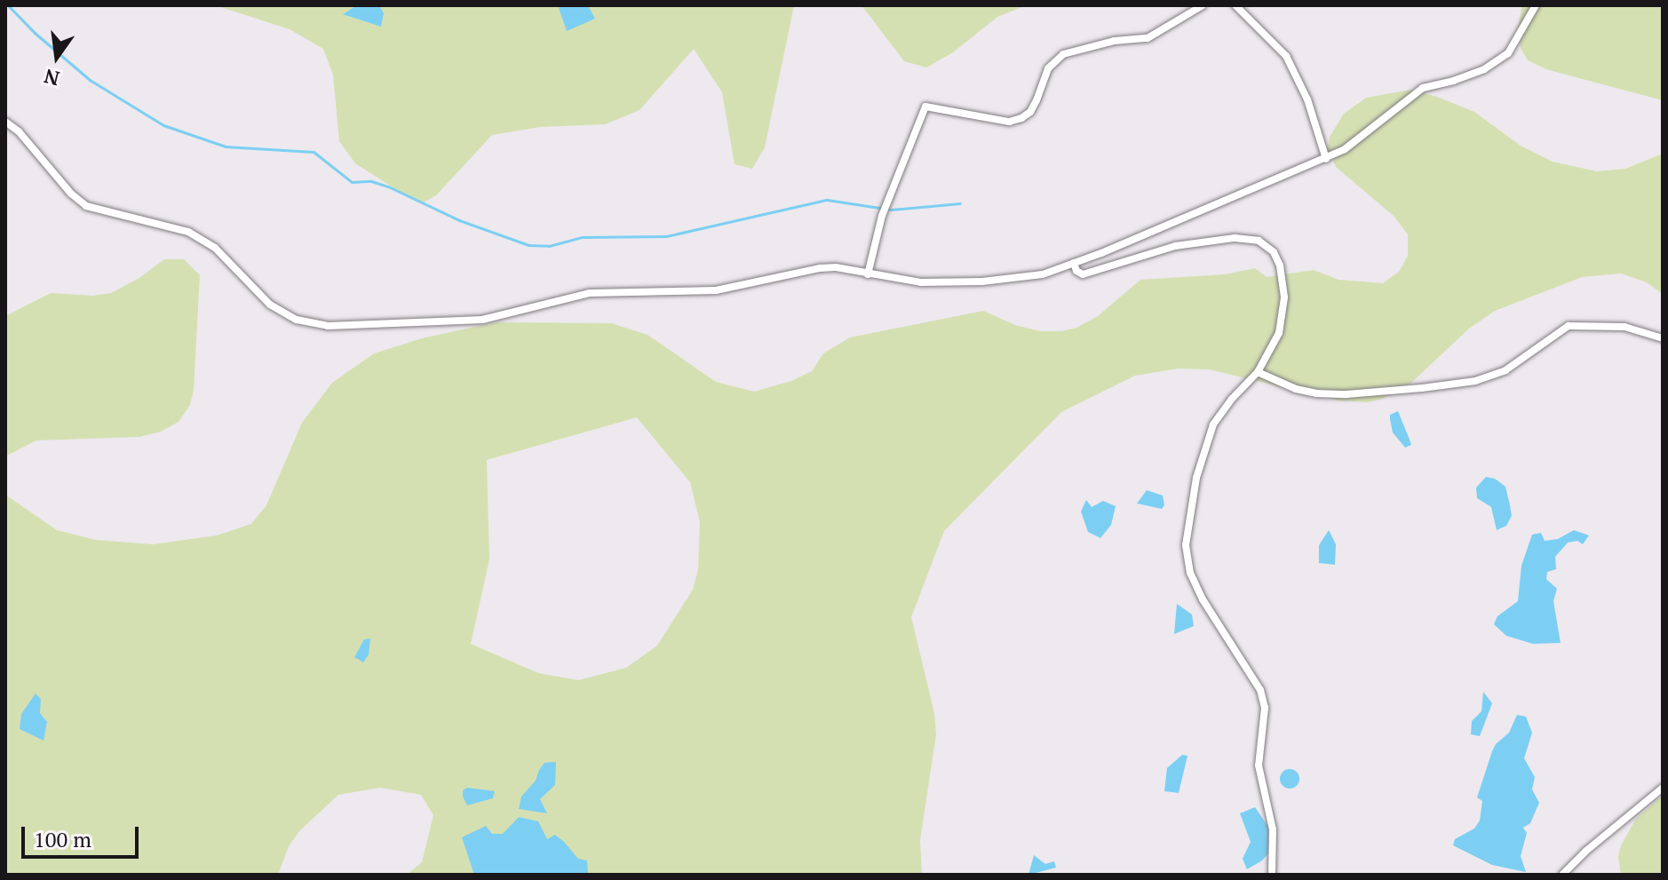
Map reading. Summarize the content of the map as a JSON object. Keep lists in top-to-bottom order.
{
  "scale_bar": "100 m",
  "north": "bottom"
}
